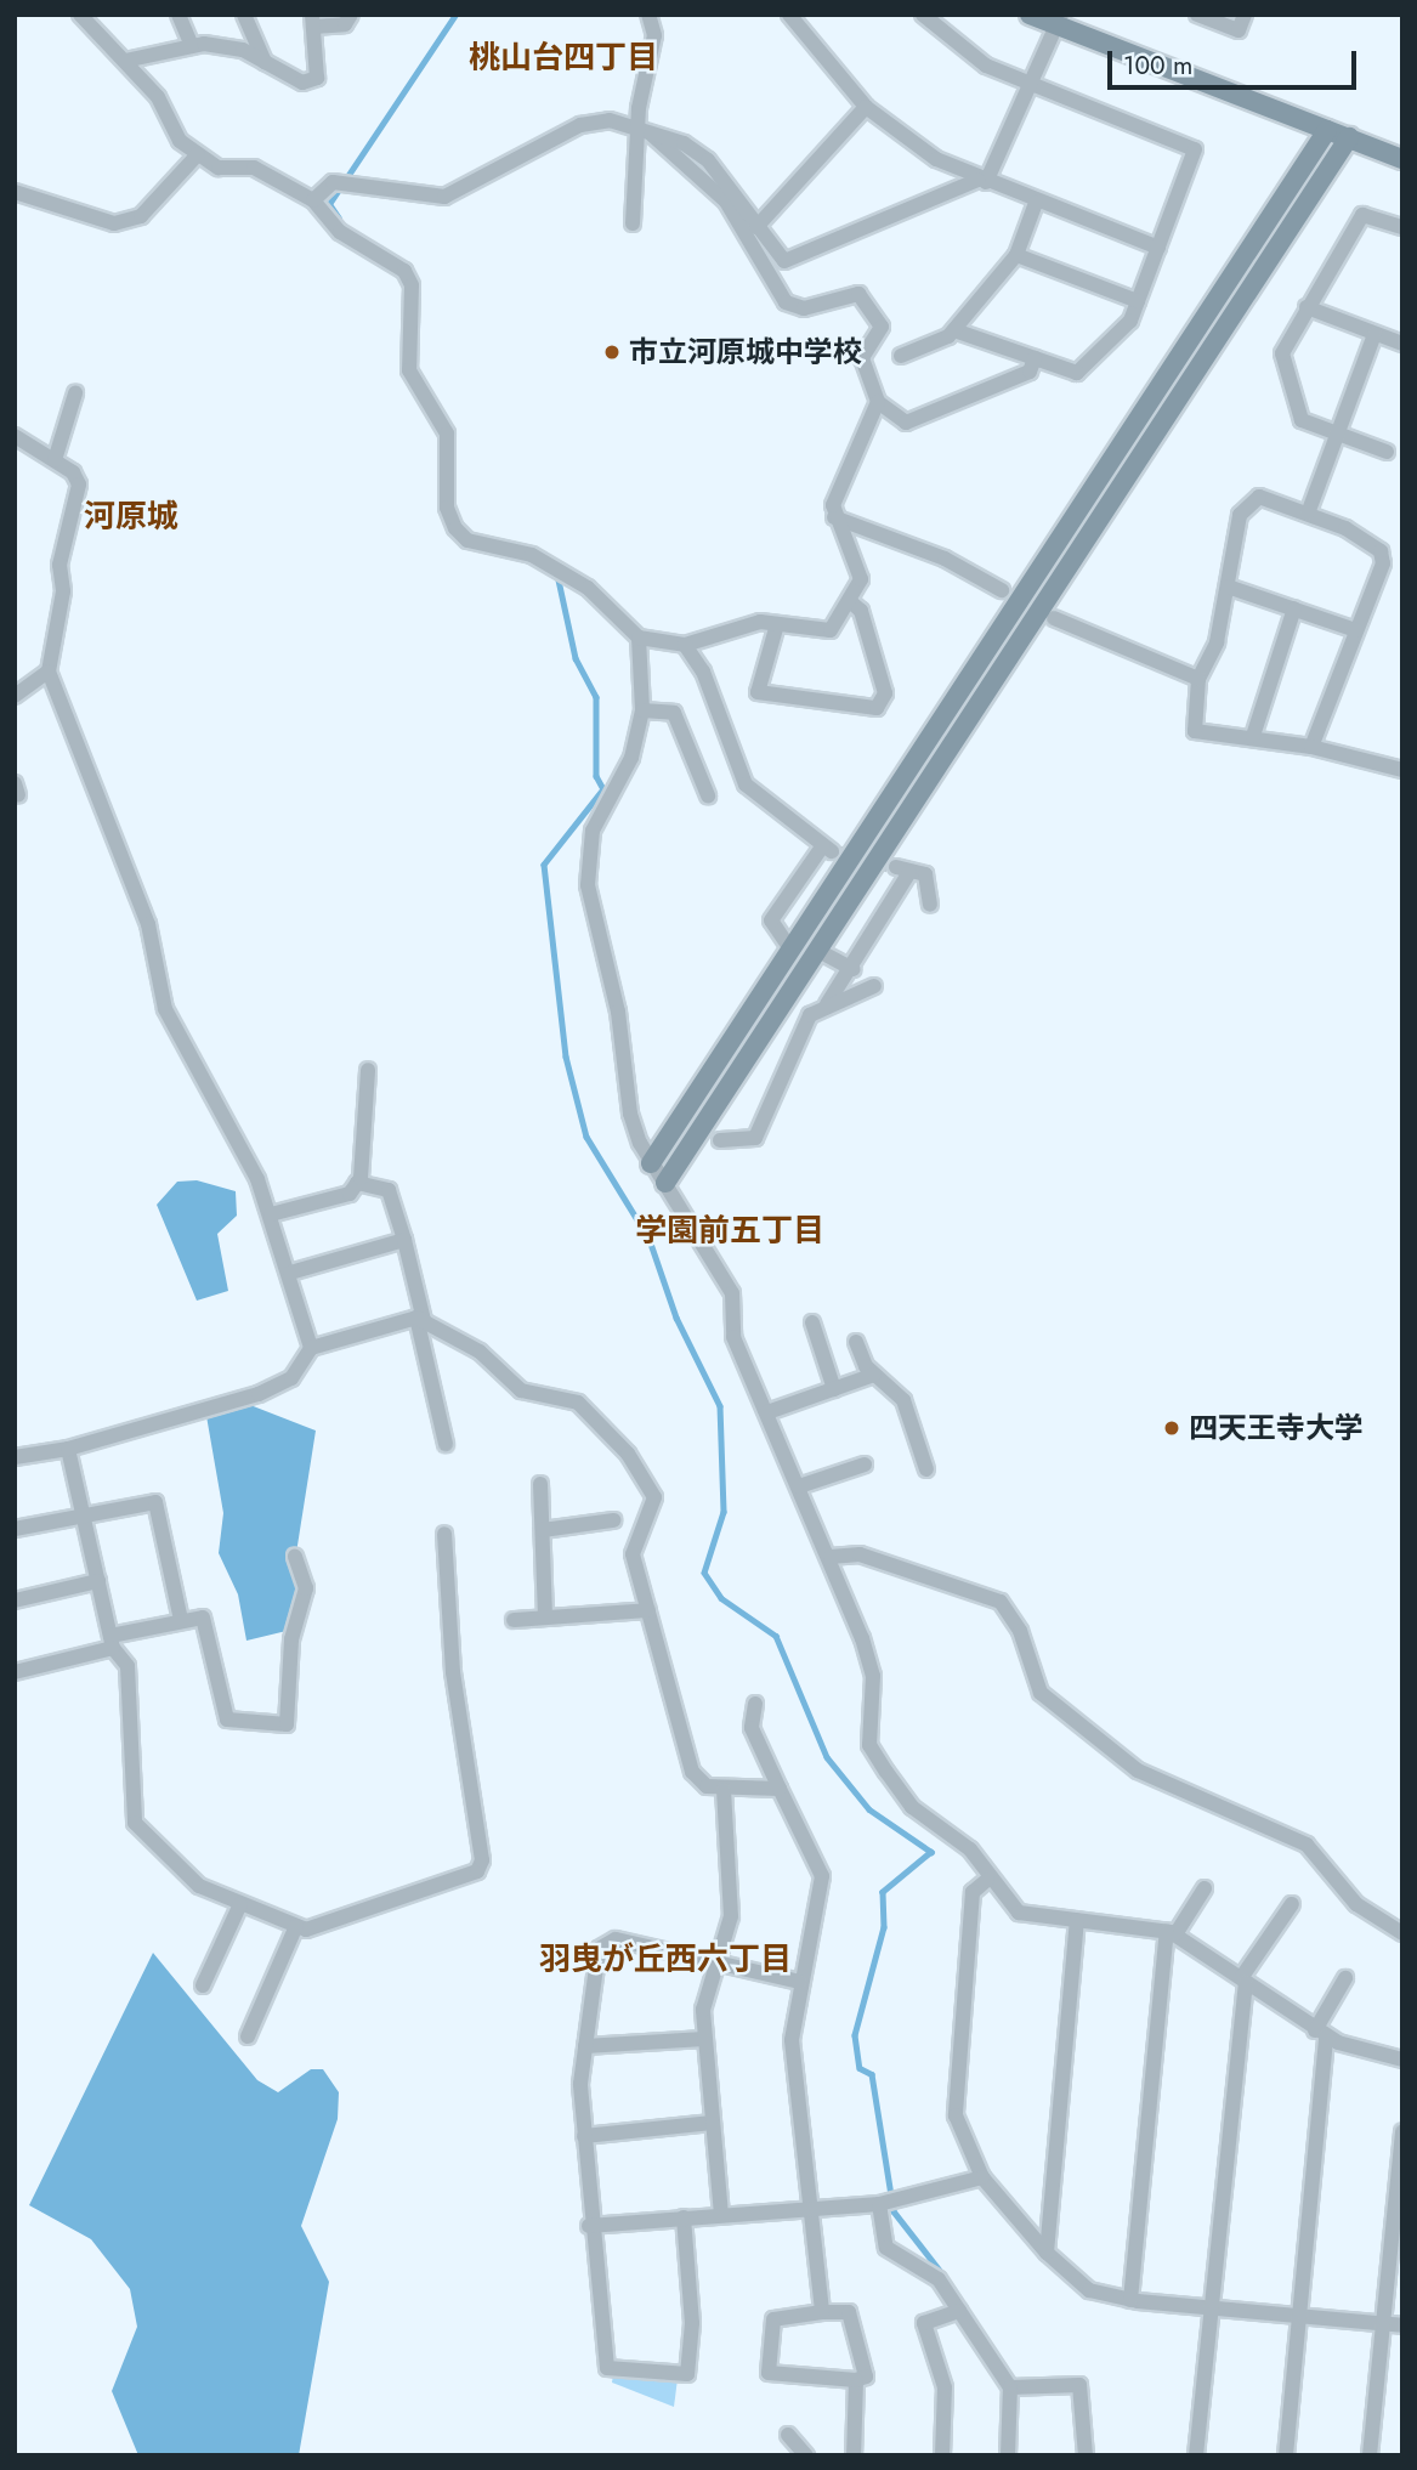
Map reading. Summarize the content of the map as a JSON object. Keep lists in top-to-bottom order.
{
  "districts": [
    "桃山台四丁目",
    "河原城",
    "学園前五丁目",
    "羽曳が丘西六丁目"
  ],
  "places": ["市立河原城中学校", "四天王寺大学"],
  "scale_bar": "100 m"
}
